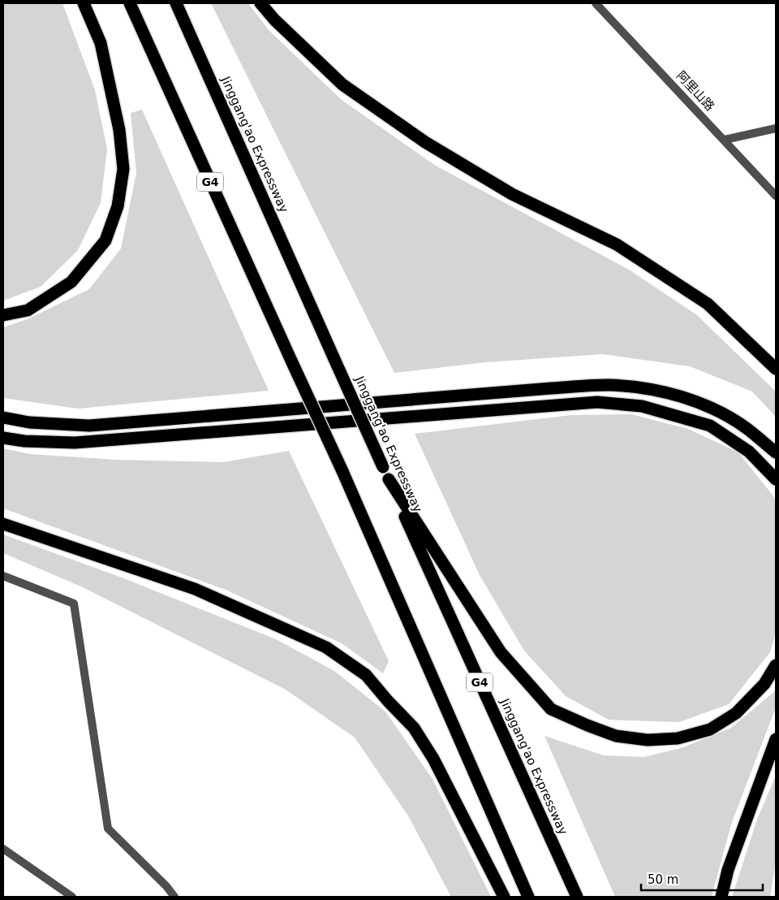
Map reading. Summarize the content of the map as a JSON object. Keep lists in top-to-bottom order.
{
  "streets": {
    "highway": ["Jinggang'ao Expressway", "G4"],
    "street": ["阿里山路"]
  },
  "scale_bar": "50 m"
}
